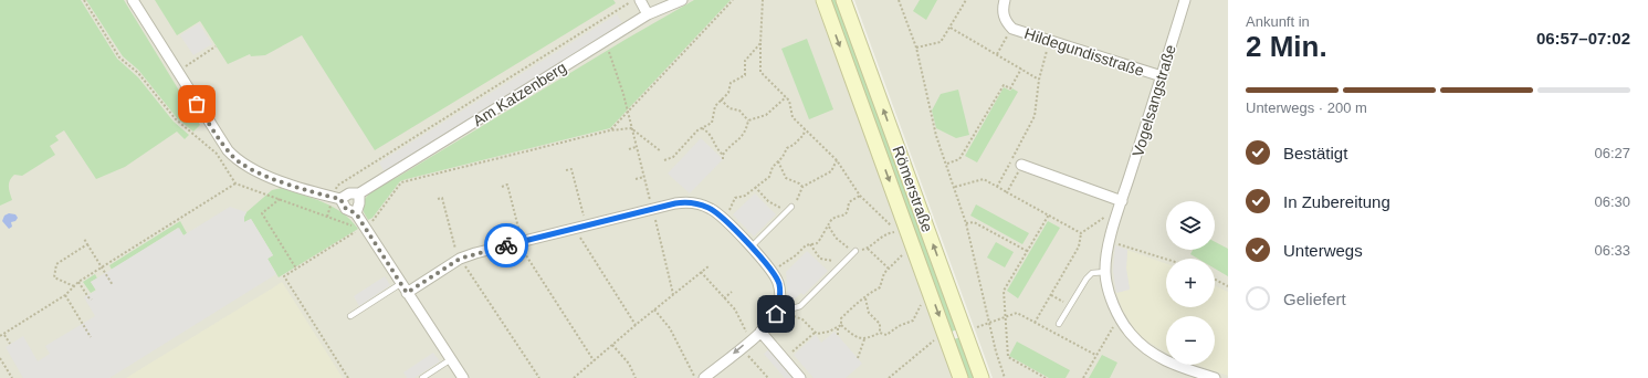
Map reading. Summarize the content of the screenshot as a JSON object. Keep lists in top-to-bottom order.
{
  "streets": {
    "main road": ["Römerstraße"],
    "street": ["Hildegundisstraße", "Am Katzenberg", "Vogelsangstraße"]
  },
  "crossings": [
    ["Hildegundisstraße", "Vogelsangstraße"]
  ],
  "page": {
    "heading": ["2 Min.", "Ankunft in", "06:57–07:02"],
    "bar": "Unterwegs · 200 m",
    "list": [
      ["Bestätigt", "06:27"],
      ["In Zubereitung", "06:30"],
      ["Unterwegs", "06:33"],
      "Geliefert"
    ],
    "map_buttons": ["+", "−"]
  }
}
